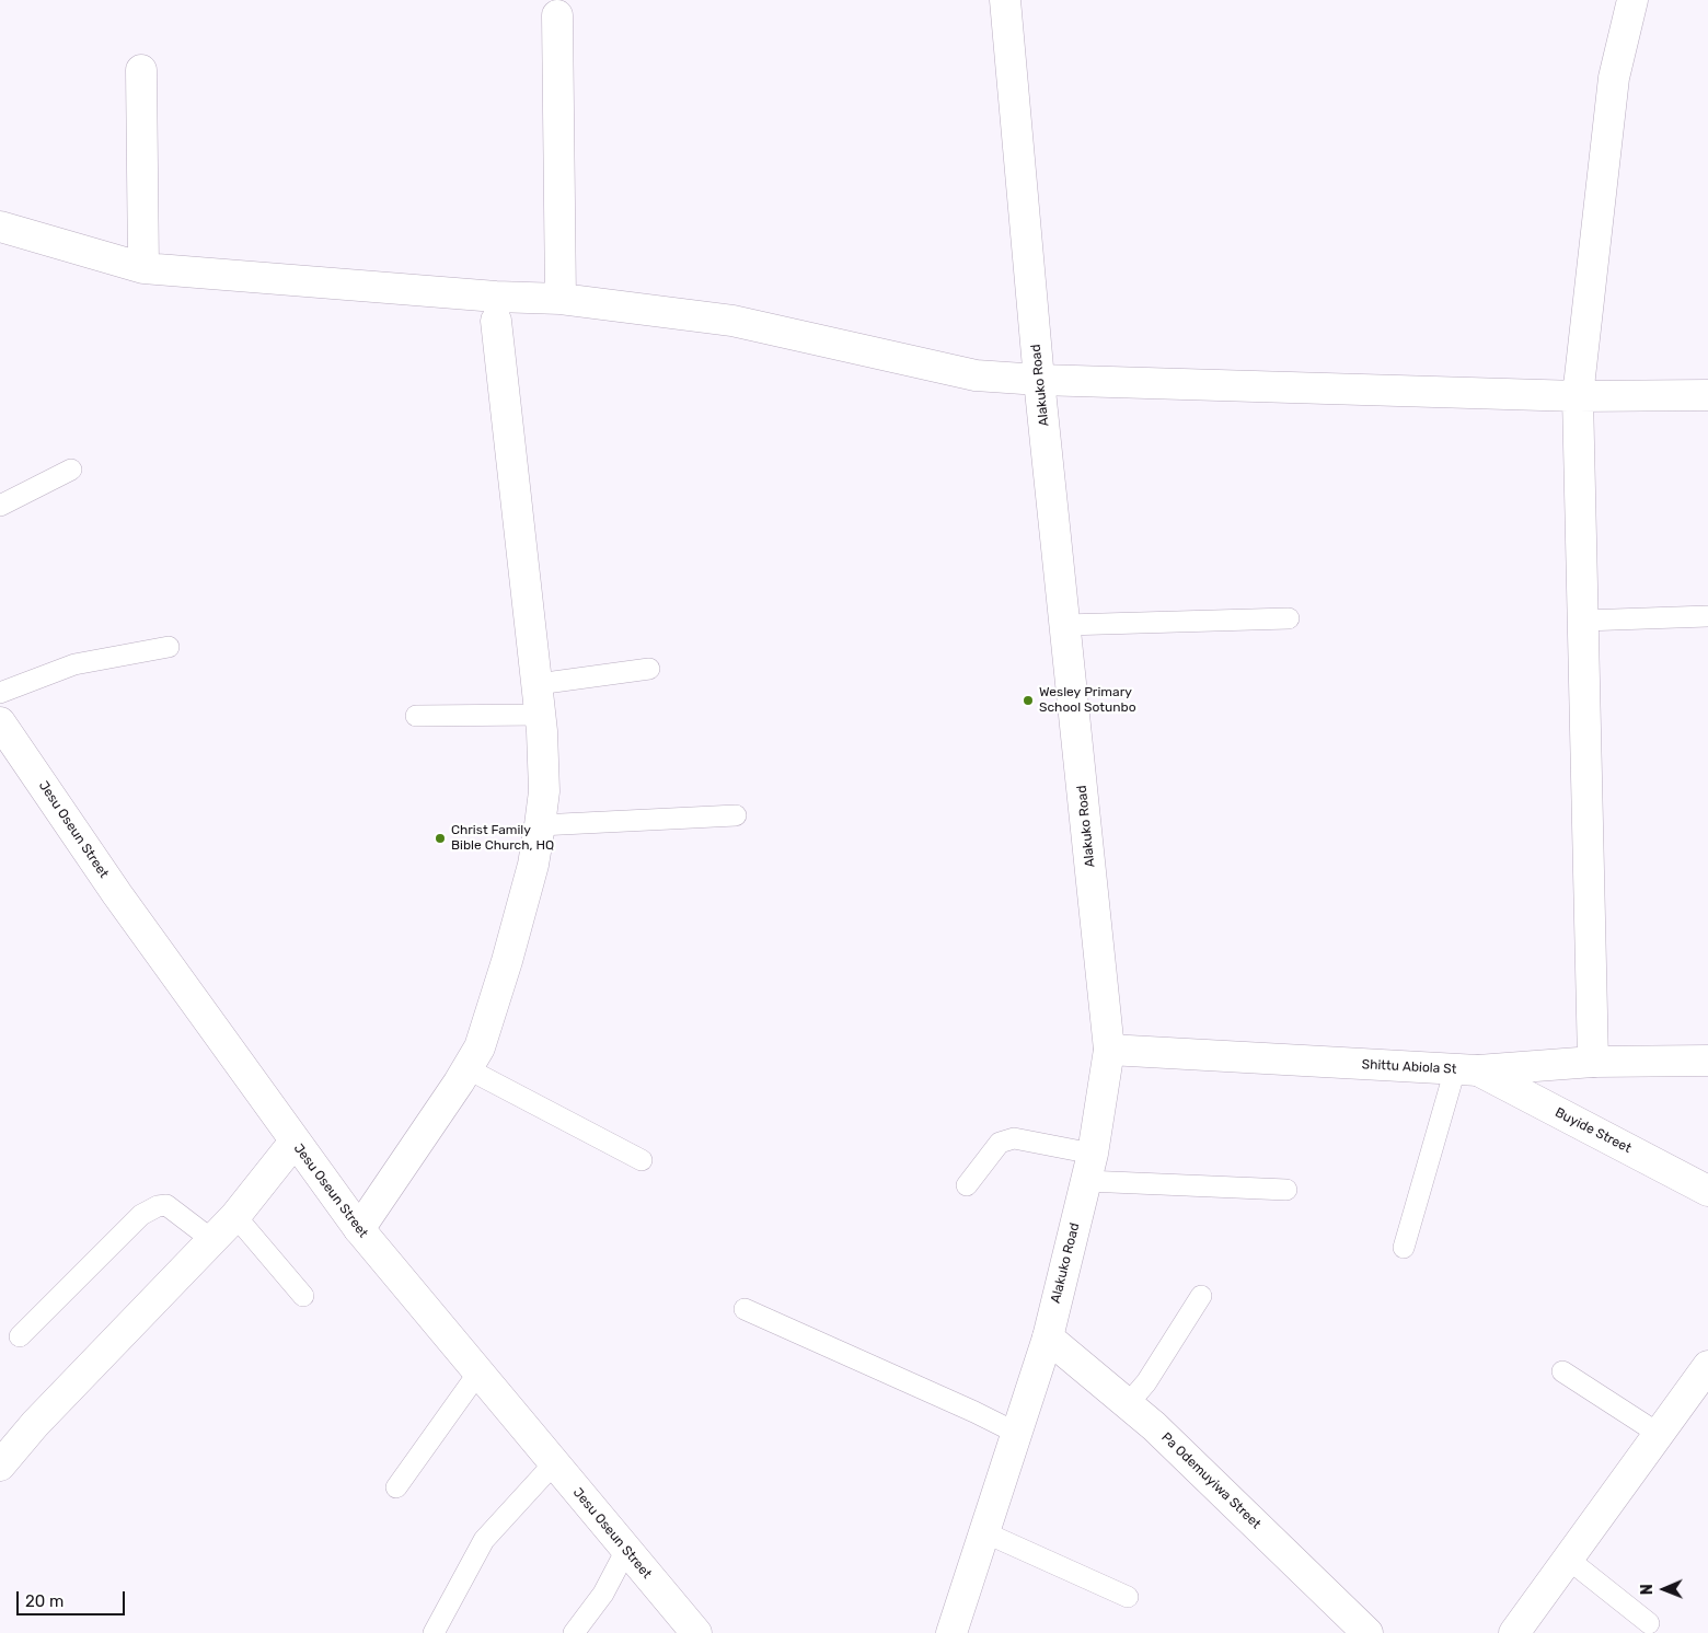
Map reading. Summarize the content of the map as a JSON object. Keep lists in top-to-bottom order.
{
  "streets": {
    "street": [
      "Alakuko Road",
      "Jesu Oseun Street",
      "Shittu Abiola St",
      "Buyide Street",
      "Pa Odemuyiwa Street"
    ]
  },
  "crossings": [
    ["Alakuko Road", "Shittu Abiola St"],
    ["Alakuko Road", "Pa Odemuyiwa Street"],
    ["Shittu Abiola St", "Buyide Street"]
  ],
  "places": ["Wesley Primary School Sotunbo", "Christ Family Bible Church, HQ"],
  "scale_bar": "20 m",
  "north": "left"
}
